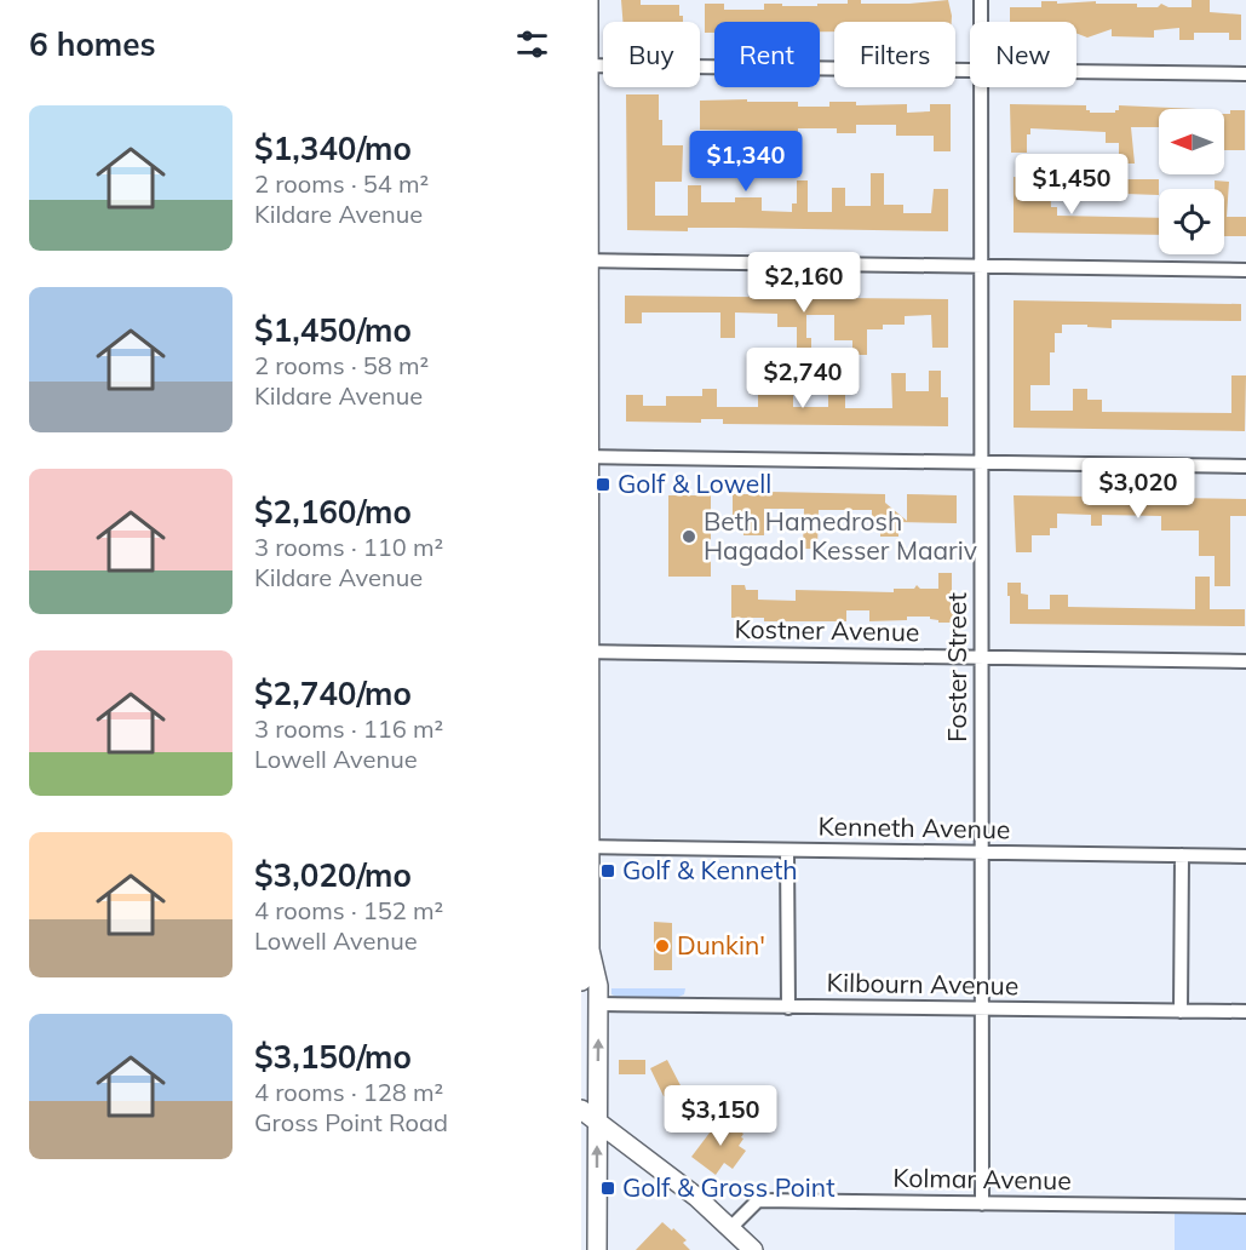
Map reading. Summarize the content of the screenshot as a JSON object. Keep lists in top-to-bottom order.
{
  "streets": {
    "street": [
      "Kostner Avenue",
      "Foster Street",
      "Kenneth Avenue",
      "Kilbourn Avenue",
      "Kolmar Avenue"
    ]
  },
  "crossings": [
    ["Kostner Avenue", "Foster Street"],
    ["Foster Street", "Kenneth Avenue"],
    ["Foster Street", "Kilbourn Avenue"],
    ["Foster Street", "Kolmar Avenue"]
  ],
  "places": {
    "transit": ["Golf & Lowell", "Golf & Kenneth", "Golf & Gross Point"],
    "other": ["Beth Hamedrosh Hagadol Kesser Maariv", "Dunkin'"]
  },
  "north": "left",
  "page": {
    "heading": "6 homes",
    "chip": [
      "Buy",
      "Rent",
      "Filters",
      "New"
    ],
    "list": [
      {
        "name": "$1,340/mo",
        "note": "2 rooms · 54 m² · Kildare Avenue"
      },
      {
        "name": "$1,450/mo",
        "note": "2 rooms · 58 m² · Kildare Avenue"
      },
      {
        "name": "$2,160/mo",
        "note": "3 rooms · 110 m² · Kildare Avenue"
      },
      {
        "name": "$2,740/mo",
        "note": "3 rooms · 116 m² · Lowell Avenue"
      },
      {
        "name": "$3,020/mo",
        "note": "4 rooms · 152 m² · Lowell Avenue"
      },
      {
        "name": "$3,150/mo",
        "note": "4 rooms · 128 m² · Gross Point Road"
      }
    ],
    "price": [
      "$1,340",
      "$1,450",
      "$2,160",
      "$2,740",
      "$3,020",
      "$3,150"
    ]
  }
}
